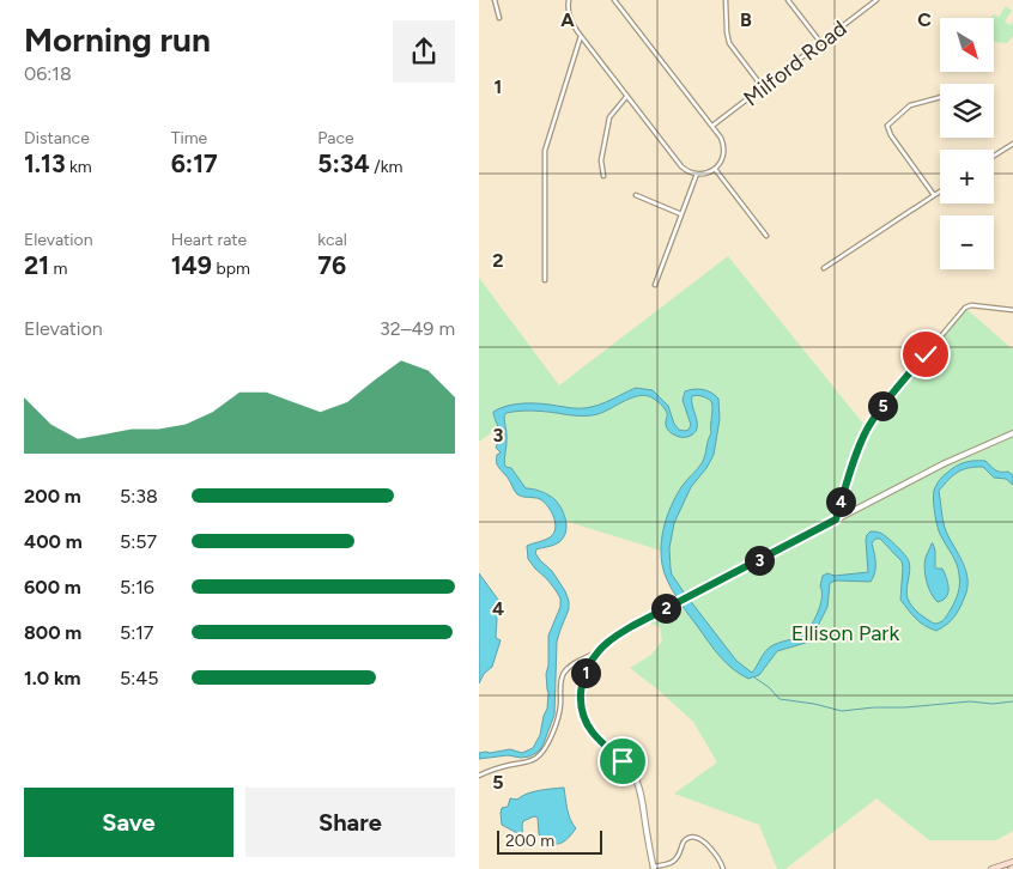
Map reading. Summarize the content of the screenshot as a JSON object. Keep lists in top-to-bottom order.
{
  "streets": {
    "street": ["Milford Road"]
  },
  "parks": ["Ellison Park"],
  "scale_bar": "200 m",
  "north": "bottom right",
  "page": {
    "heading": ["Morning run", "06:18"],
    "map_buttons": ["+", "−"],
    "stats": [
      ["Distance", "1.13 km"],
      ["Time", "6:17"],
      ["Pace", "5:34 /km"],
      ["Elevation", "21 m"],
      ["Heart rate", "149 bpm"],
      ["kcal", "76"]
    ],
    "chart": ["Elevation", "32–49 m"],
    "pins": [
      "5",
      "4",
      "3",
      "2",
      "1"
    ],
    "list": [
      {
        "name": "200 m",
        "note": "5:38"
      },
      {
        "name": "400 m",
        "note": "5:57"
      },
      {
        "name": "600 m",
        "note": "5:16"
      },
      {
        "name": "800 m",
        "note": "5:17"
      },
      {
        "name": "1.0 km",
        "note": "5:45"
      }
    ],
    "buttons": ["Save", "Share"],
    "scale": "200 m"
  },
  "grid": {
    "columns": ["A", "B", "C"],
    "rows": [
      "1",
      "2",
      "3",
      "4",
      "5"
    ]
  }
}
